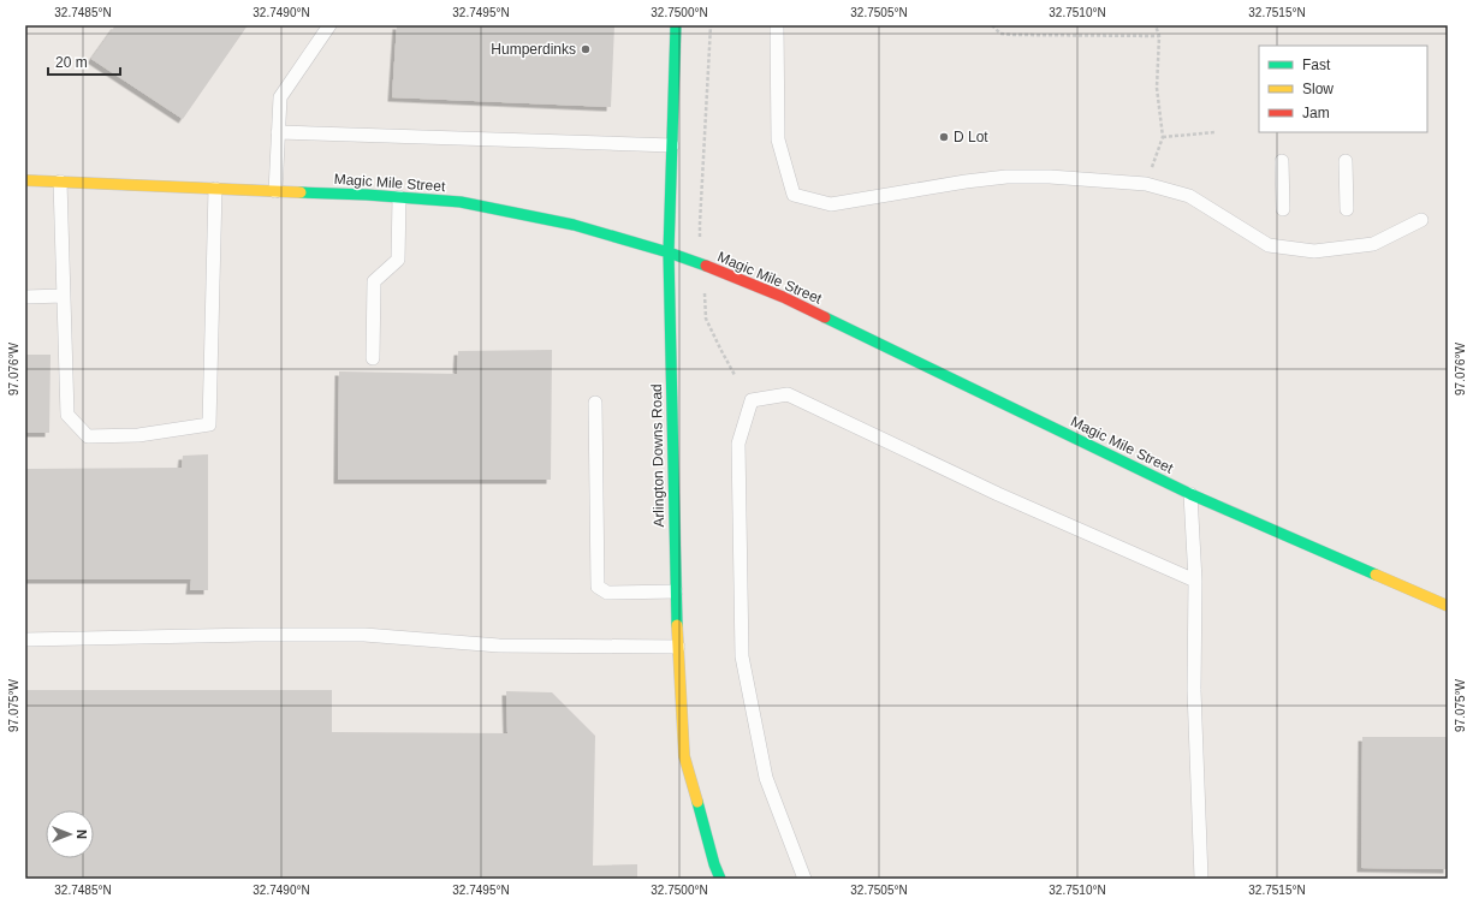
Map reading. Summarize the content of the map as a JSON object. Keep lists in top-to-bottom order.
{
  "streets": {
    "street": ["Magic Mile Street", "Arlington Downs Road"]
  },
  "crossings": [
    ["Magic Mile Street", "Arlington Downs Road"]
  ],
  "places": ["Humperdinks", "D Lot"],
  "legend": ["Fast", "Slow", "Jam"],
  "scale_bar": "20 m",
  "north": "right",
  "coordinates": [
    "32.7485°N",
    "32.7490°N",
    "32.7495°N",
    "32.7500°N",
    "32.7505°N",
    "32.7510°N",
    "32.7515°N",
    "97.076°W",
    "97.075°W"
  ]
}
